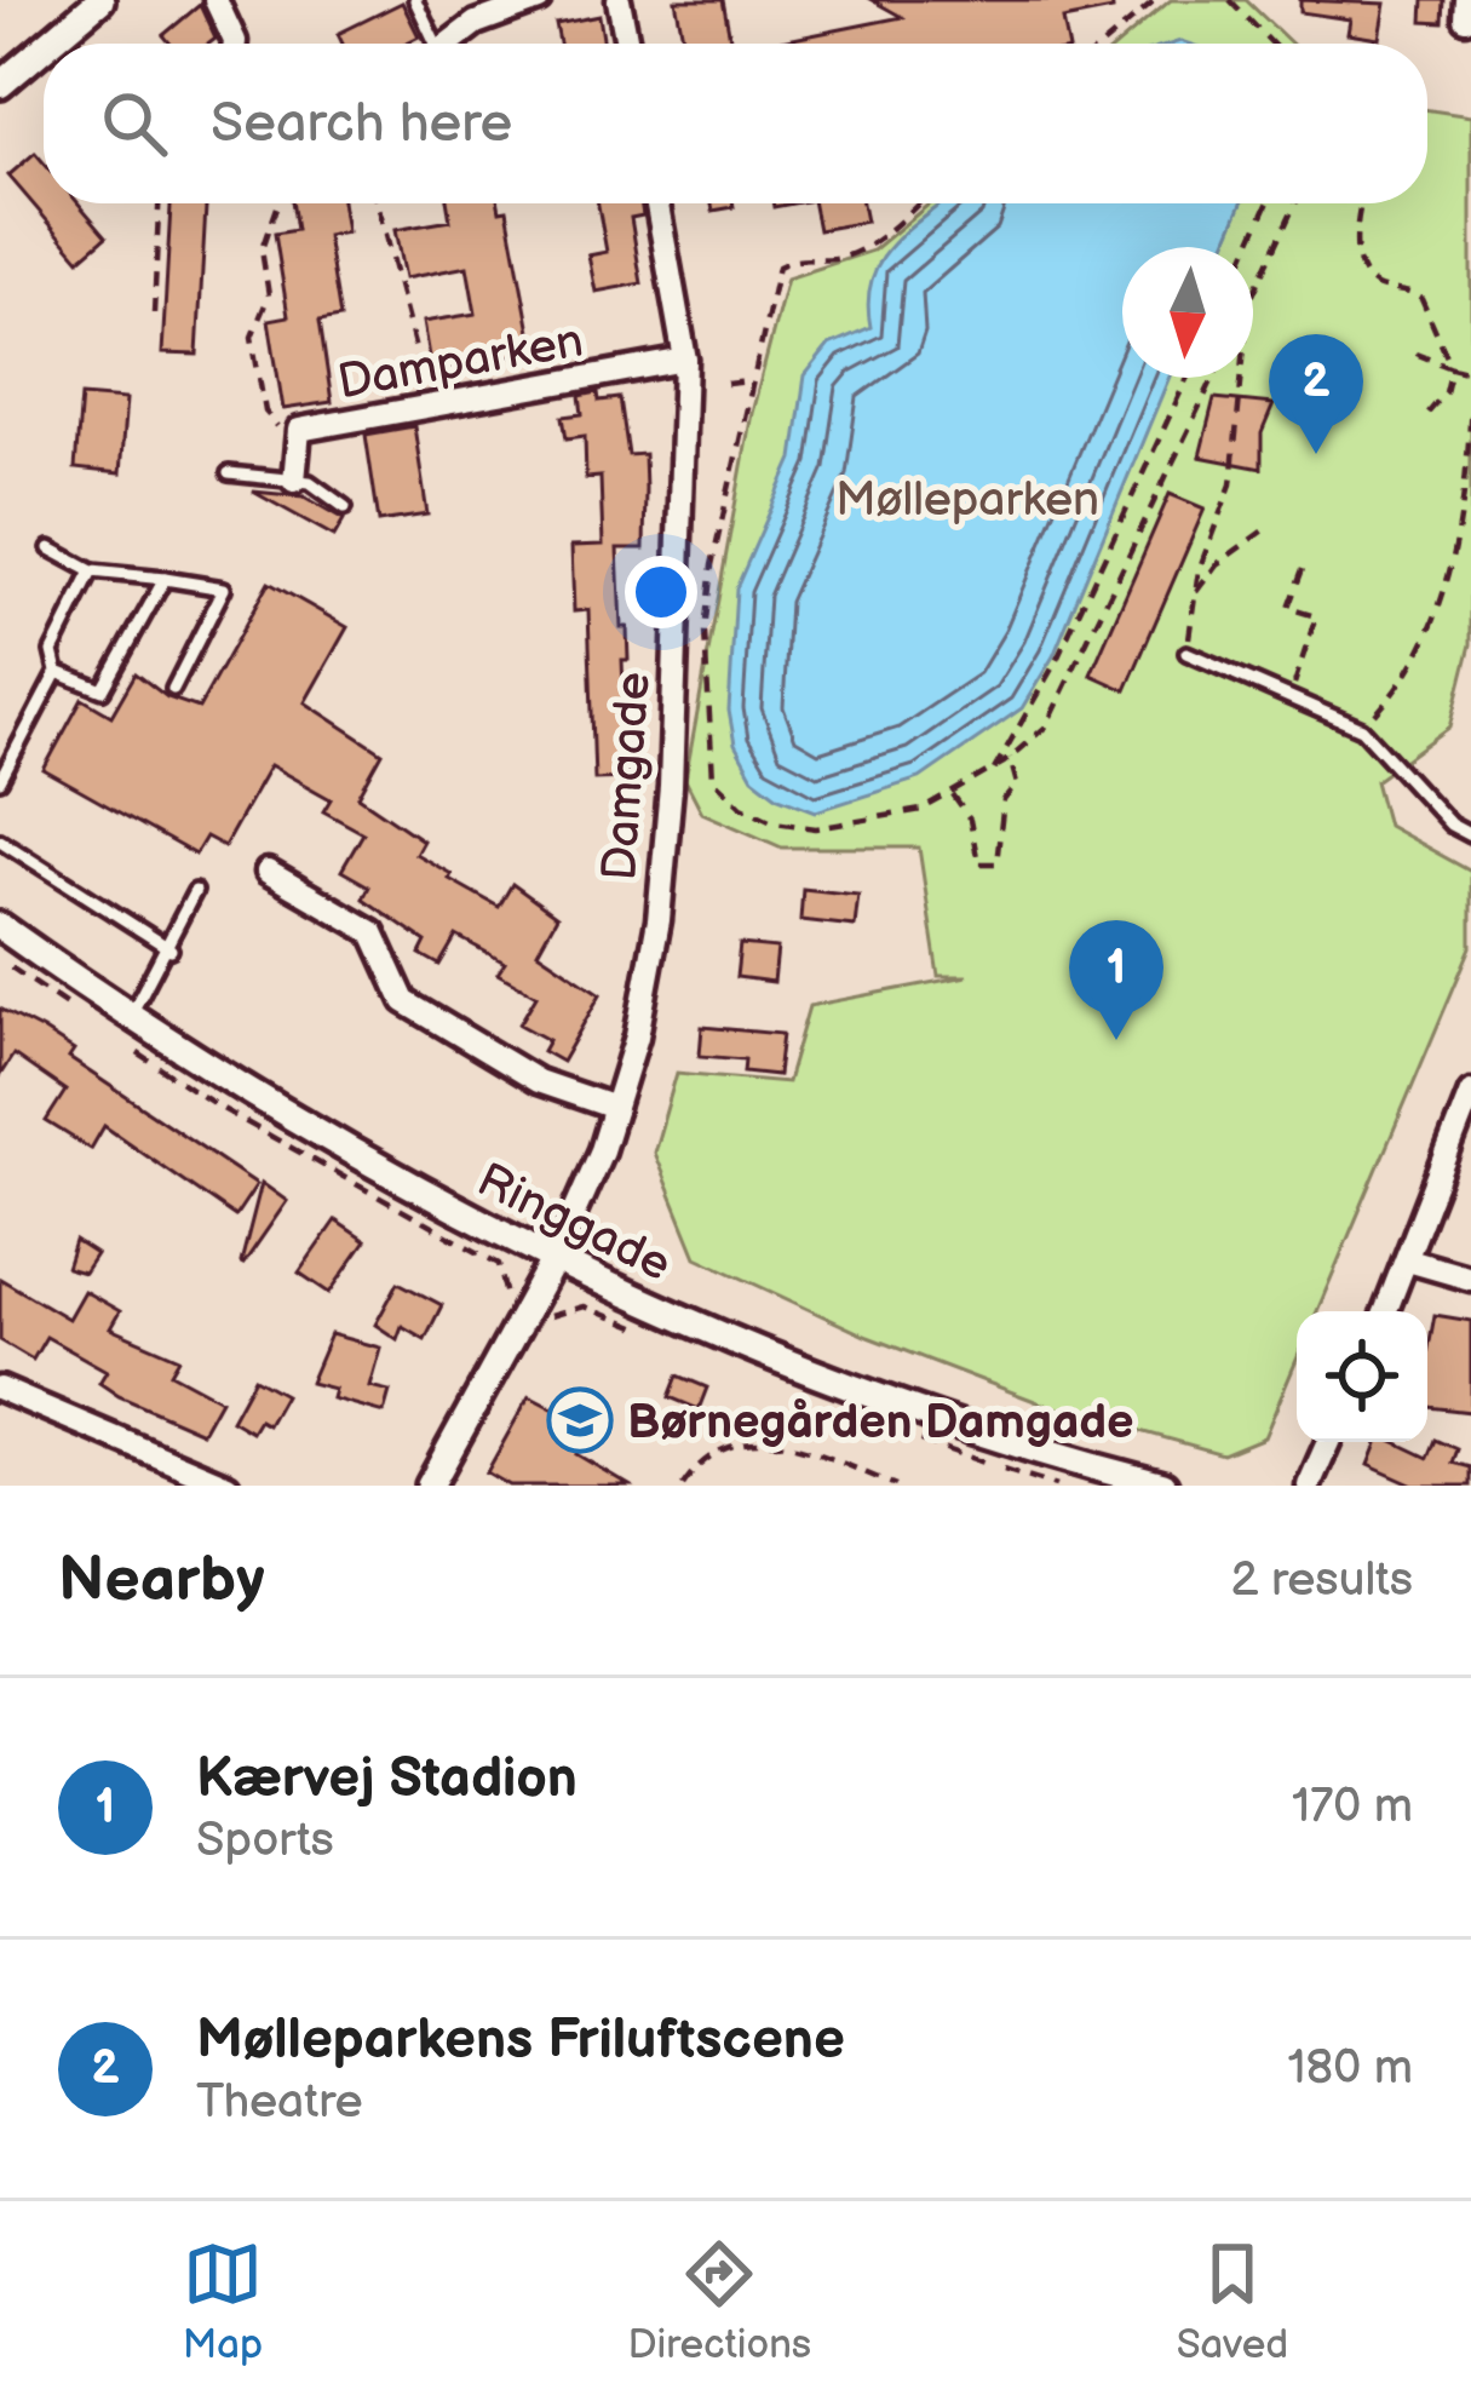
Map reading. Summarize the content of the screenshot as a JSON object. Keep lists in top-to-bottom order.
{
  "streets": {
    "street": ["Damparken", "Damgade", "Ringgade"]
  },
  "crossings": [
    ["Damparken", "Damgade"],
    ["Damgade", "Ringgade"]
  ],
  "parks": ["Mølleparken"],
  "places": {
    "school or university": ["Børnegården Damgade"]
  },
  "north": "bottom",
  "page": {
    "search": "Search here",
    "pins": ["2", "1"],
    "heading": ["Nearby", "2 results"],
    "list": [
      {
        "mark": "1",
        "name": "Kærvej Stadion",
        "note": "Sports",
        "value": "170 m"
      },
      {
        "mark": "2",
        "name": "Mølleparkens Friluftscene",
        "note": "Theatre",
        "value": "180 m"
      }
    ],
    "nav": ["Map", "Directions", "Saved"]
  }
}
